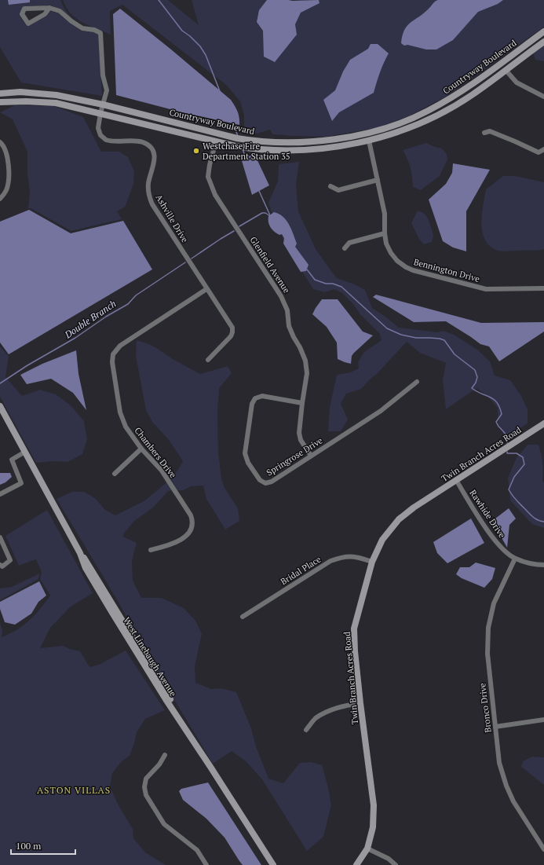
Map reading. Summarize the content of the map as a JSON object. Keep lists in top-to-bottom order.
{
  "streets": {
    "street": [
      "Countryway Boulevard",
      "Ashville Drive",
      "Glenfield Avenue",
      "Bennington Drive",
      "Chambers Drive",
      "Twin Branch Acres Road",
      "Springrose Drive",
      "Rawhide Drive",
      "Bridal Place",
      "West Linebaugh Avenue",
      "Bronco Drive"
    ]
  },
  "crossings": [
    ["Countryway Boulevard", "Ashville Drive"],
    ["Countryway Boulevard", "Glenfield Avenue"],
    ["Countryway Boulevard", "Bennington Drive"],
    ["Ashville Drive", "Chambers Drive"],
    ["Glenfield Avenue", "Springrose Drive"],
    ["Twin Branch Acres Road", "Rawhide Drive"],
    ["Twin Branch Acres Road", "Bridal Place"],
    ["Rawhide Drive", "Bronco Drive"]
  ],
  "districts": ["ASTON VILLAS"],
  "water": ["Double Branch"],
  "places": ["Westchase Fire Department Station 35"],
  "scale_bar": "100 m"
}
